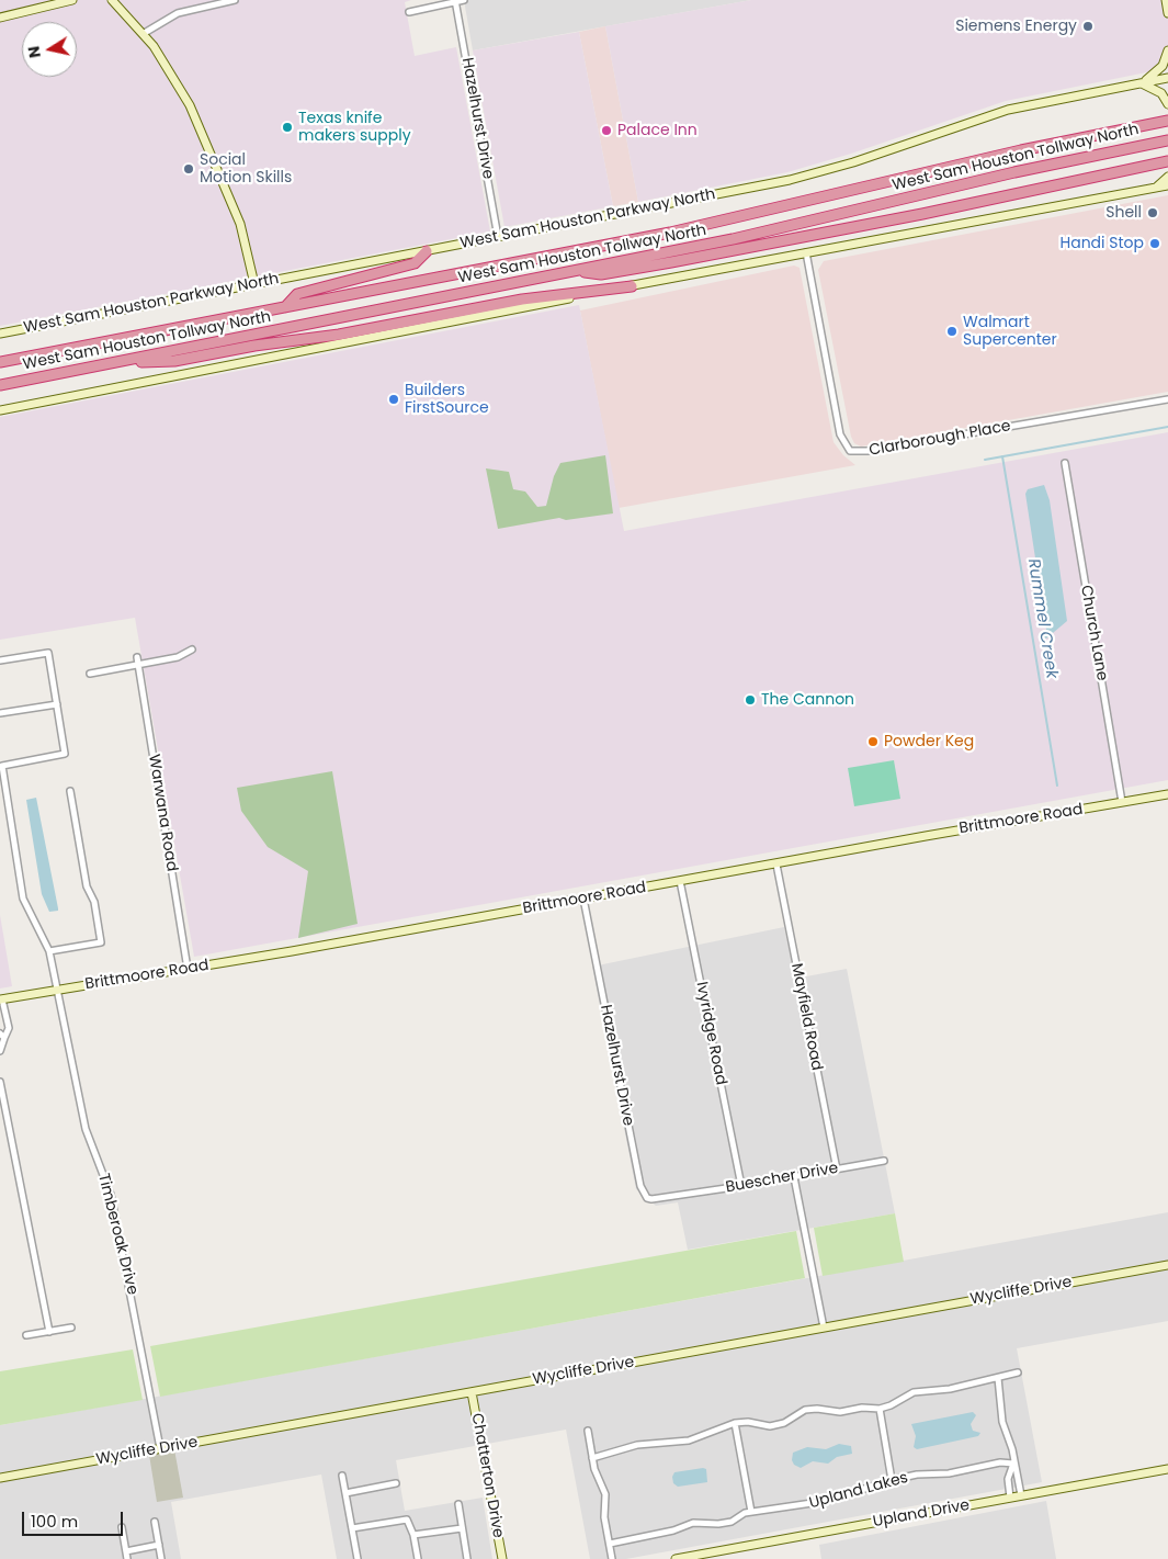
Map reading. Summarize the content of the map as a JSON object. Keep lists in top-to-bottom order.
{
  "streets": {
    "highway": ["West Sam Houston Tollway North"],
    "main road": [
      "West Sam Houston Parkway North",
      "Brittmoore Road",
      "Wycliffe Drive",
      "Chatterton Drive",
      "Upland Drive"
    ],
    "street": [
      "Hazelhurst Drive",
      "Clarborough Place",
      "Church Lane",
      "Warwana Road",
      "Mayfield Road",
      "Ivyridge Road",
      "Buescher Drive",
      "Timberoak Drive",
      "Upland Lakes"
    ]
  },
  "crossings": [
    ["Hazelhurst Drive", "West Sam Houston Parkway North"],
    ["Hazelhurst Drive", "Brittmoore Road"],
    ["Hazelhurst Drive", "Buescher Drive"],
    ["Church Lane", "Brittmoore Road"],
    ["Warwana Road", "Brittmoore Road"],
    ["Brittmoore Road", "Mayfield Road"],
    ["Brittmoore Road", "Ivyridge Road"],
    ["Brittmoore Road", "Timberoak Drive"],
    ["Mayfield Road", "Buescher Drive"],
    ["Ivyridge Road", "Buescher Drive"],
    ["Timberoak Drive", "Wycliffe Drive"],
    ["Wycliffe Drive", "Chatterton Drive"]
  ],
  "water": ["Rummel Creek"],
  "places": [
    "Siemens Energy",
    "Texas knife makers supply",
    "Palace Inn",
    "Social Motion Skills",
    "Shell",
    "Handi Stop",
    "Walmart Supercenter",
    "Builders FirstSource",
    "The Cannon",
    "Powder Keg"
  ],
  "scale_bar": "100 m",
  "north": "left"
}
